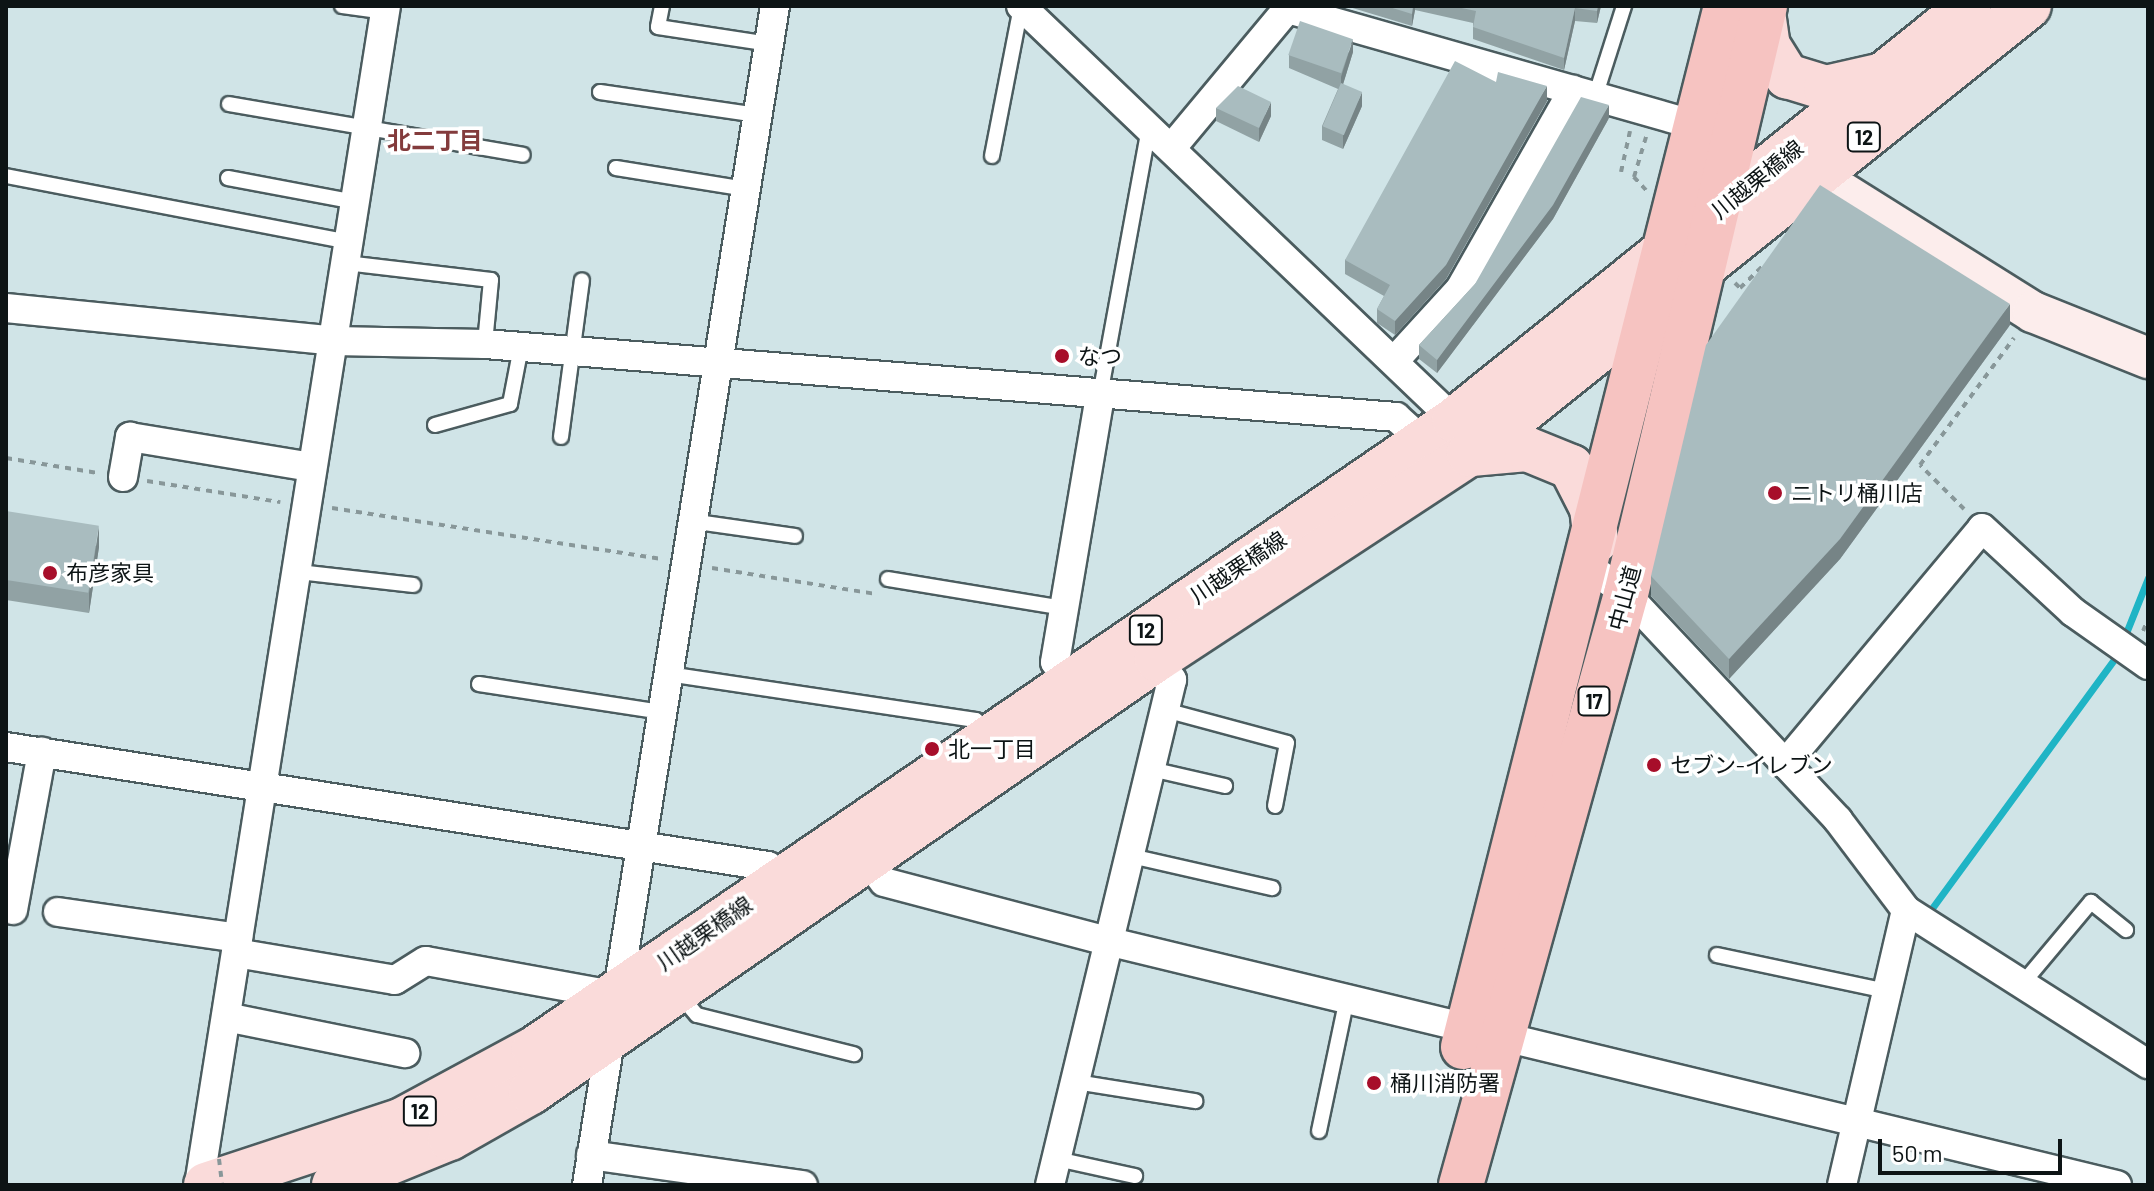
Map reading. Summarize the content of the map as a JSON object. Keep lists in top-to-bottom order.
{
  "streets": {
    "highway": ["中山道", "17"],
    "main road": ["12", "川越栗橋線"]
  },
  "crossings": [
    ["川越栗橋線", "中山道"]
  ],
  "districts": ["北二丁目"],
  "places": [
    "なつ",
    "ニトリ桶川店",
    "布彦家具",
    "北一丁目",
    "セブン-イレブン",
    "桶川消防署"
  ],
  "scale_bar": "50 m"
}
